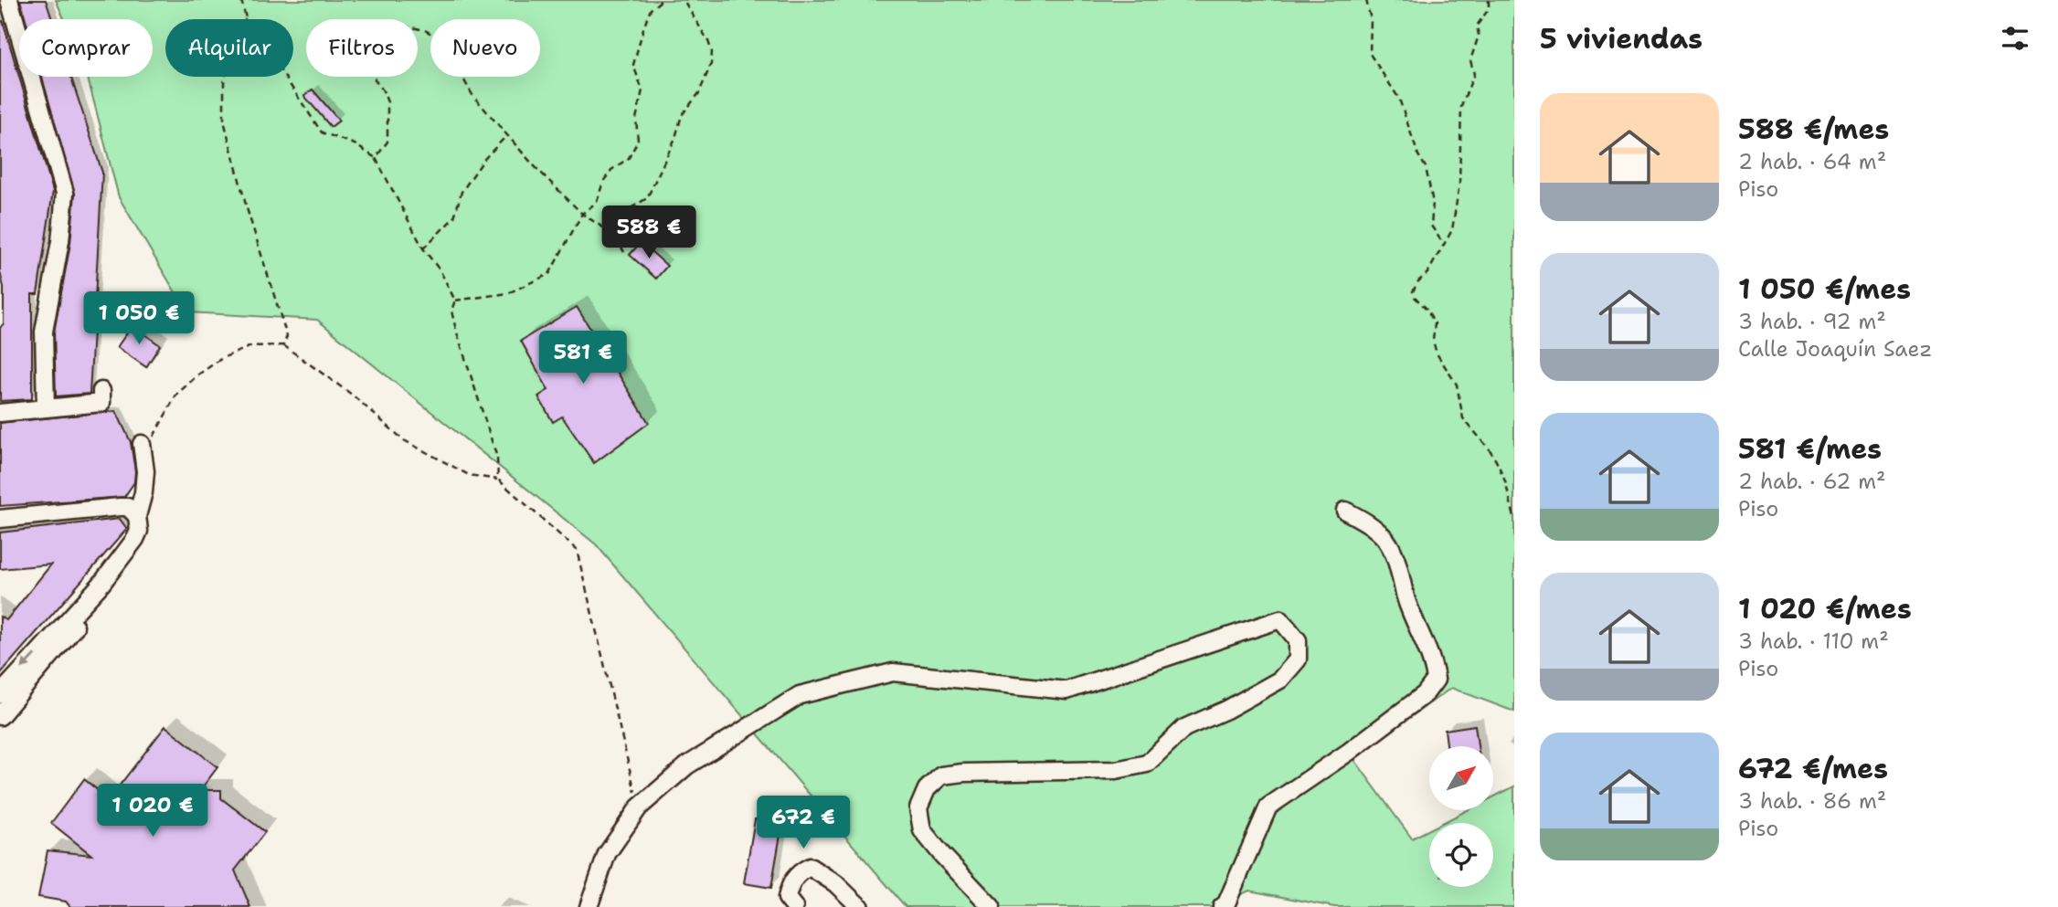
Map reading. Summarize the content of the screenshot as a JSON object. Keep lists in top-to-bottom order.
{
  "north": "top right",
  "page": {
    "heading": "5 viviendas",
    "chip": [
      "Comprar",
      "Alquilar",
      "Filtros",
      "Nuevo"
    ],
    "list": [
      {
        "name": "588 €/mes",
        "note": "2 hab. · 64 m² · Piso"
      },
      {
        "name": "1 050 €/mes",
        "note": "3 hab. · 92 m² · Calle Joaquín Saez"
      },
      {
        "name": "581 €/mes",
        "note": "2 hab. · 62 m² · Piso"
      },
      {
        "name": "1 020 €/mes",
        "note": "3 hab. · 110 m² · Piso"
      },
      {
        "name": "672 €/mes",
        "note": "3 hab. · 86 m² · Piso"
      }
    ],
    "price": [
      "588 €",
      "1 050 €",
      "581 €",
      "1 020 €",
      "672 €"
    ]
  }
}
